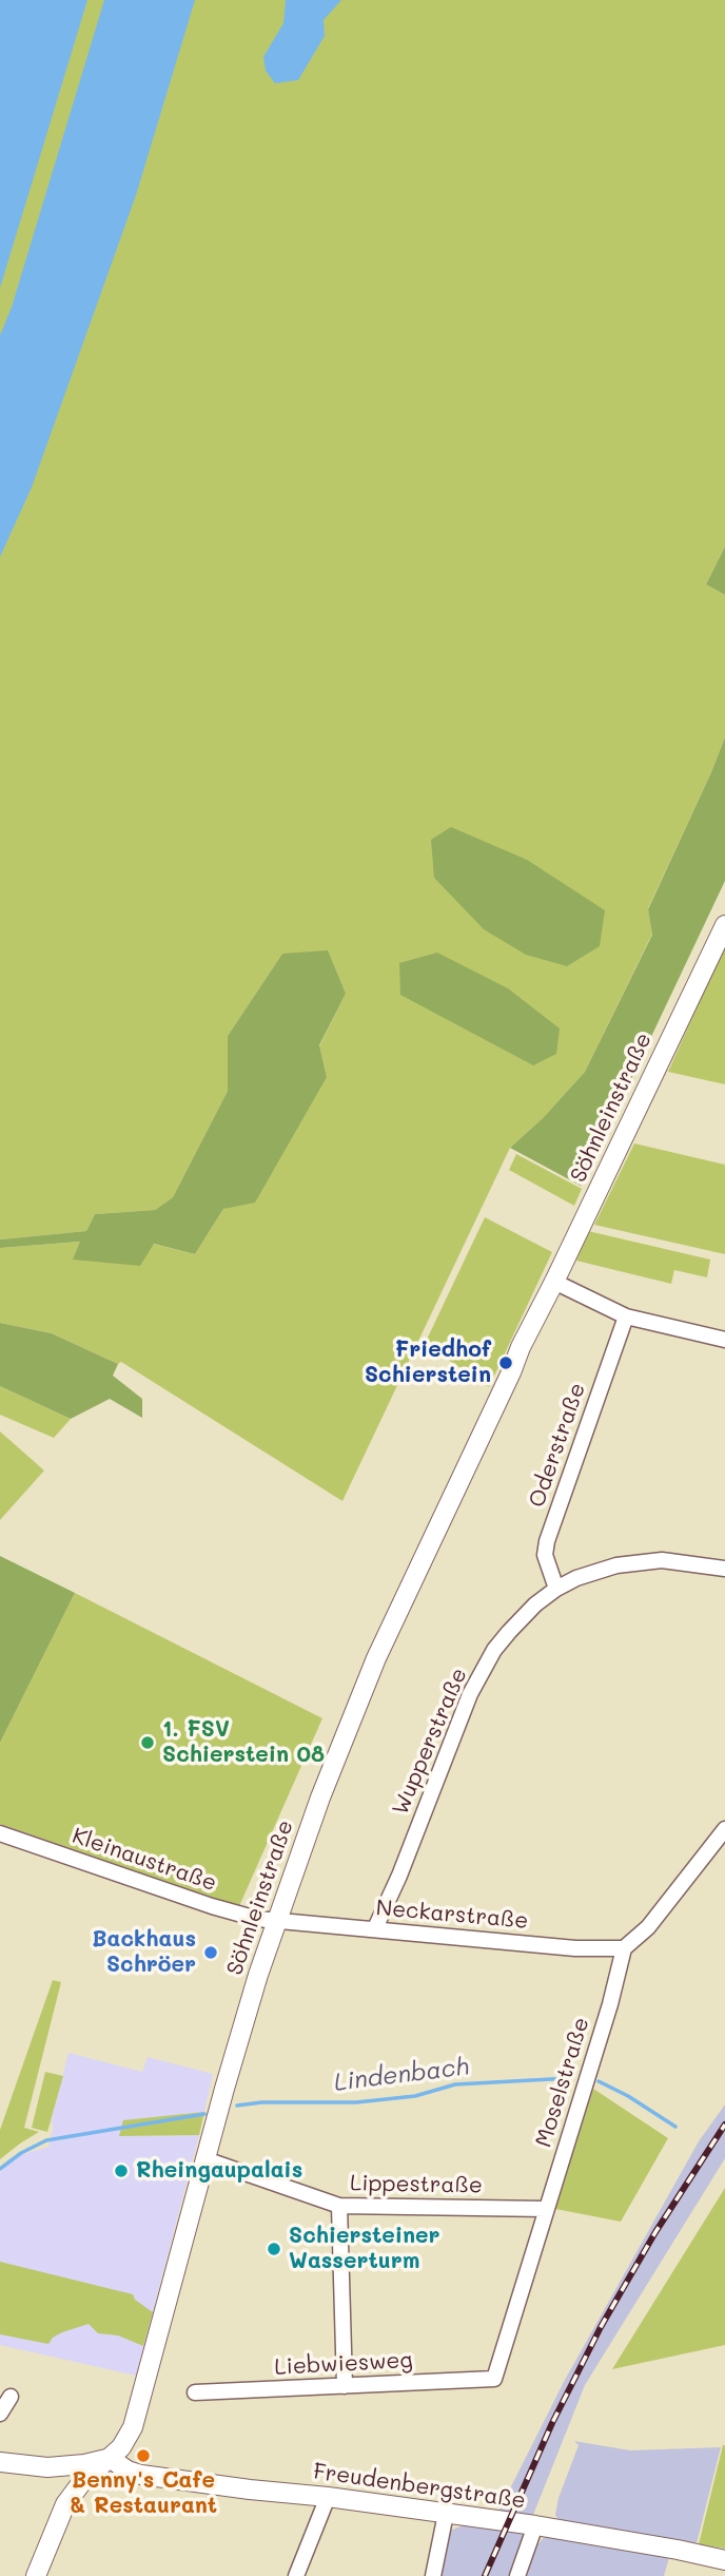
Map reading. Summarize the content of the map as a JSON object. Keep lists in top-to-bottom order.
{
  "streets": {
    "street": [
      "Söhnleinstraße",
      "Oderstraße",
      "Wupperstraße",
      "Kleinaustraße",
      "Neckarstraße",
      "Moselstraße",
      "Lippestraße",
      "Liebwiesweg",
      "Freudenbergstraße"
    ]
  },
  "crossings": [
    ["Söhnleinstraße", "Kleinaustraße"],
    ["Söhnleinstraße", "Neckarstraße"],
    ["Söhnleinstraße", "Lippestraße"],
    ["Söhnleinstraße", "Freudenbergstraße"],
    ["Oderstraße", "Wupperstraße"],
    ["Wupperstraße", "Neckarstraße"],
    ["Kleinaustraße", "Neckarstraße"],
    ["Neckarstraße", "Moselstraße"],
    ["Moselstraße", "Lippestraße"],
    ["Moselstraße", "Liebwiesweg"]
  ],
  "water": ["Lindenbach"],
  "places": [
    "Friedhof Schierstein",
    "1. FSV Schierstein 08",
    "Backhaus Schröer",
    "Rheingaupalais",
    "Schiersteiner Wasserturm",
    "Benny's Cafe & Restaurant"
  ]
}
